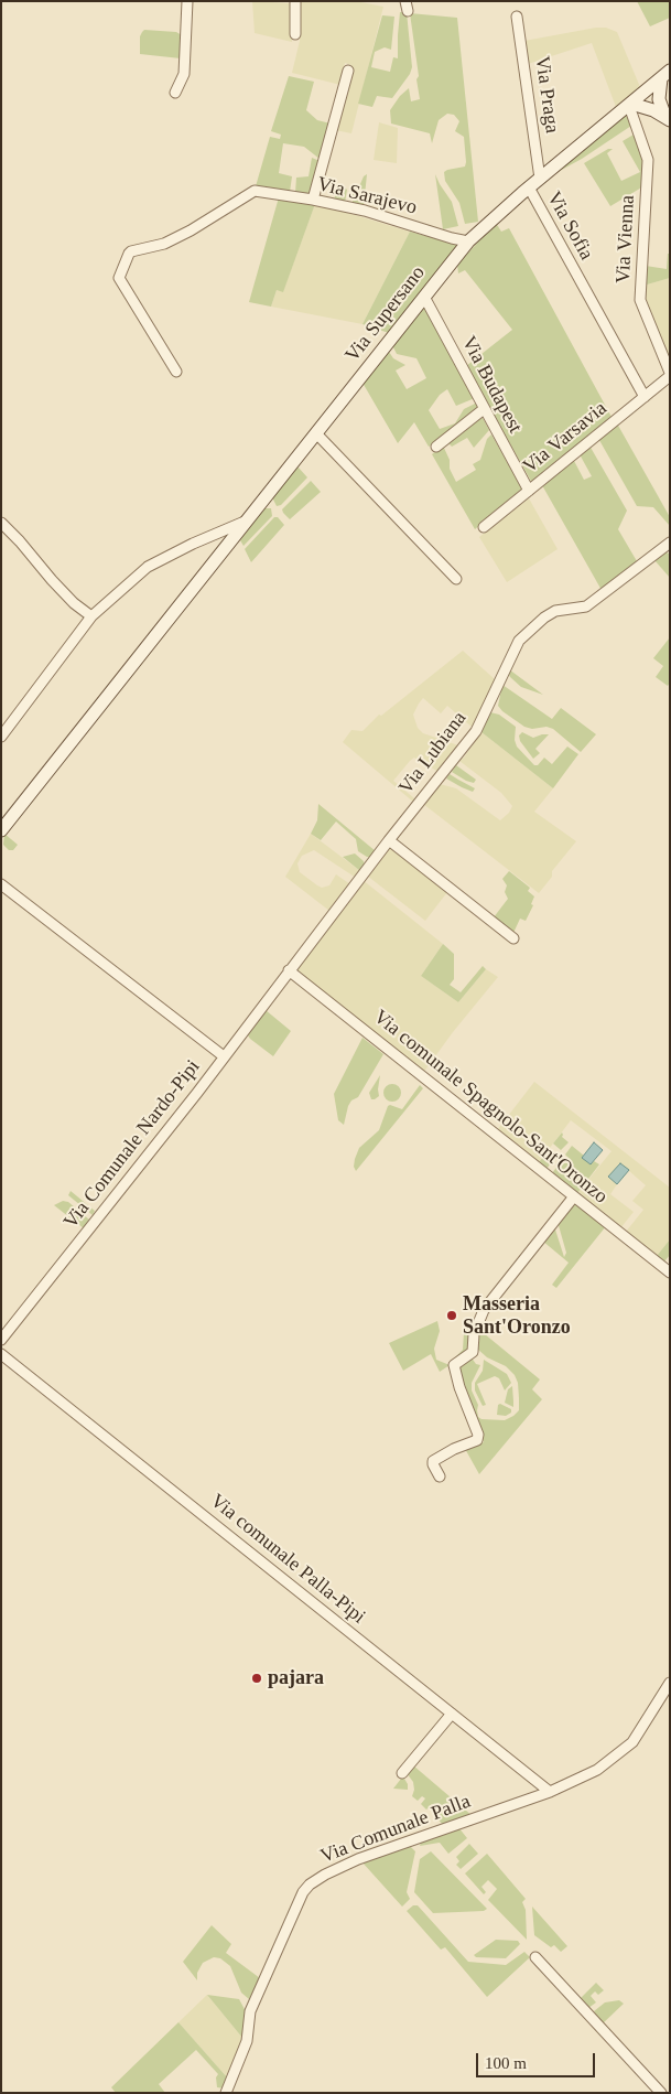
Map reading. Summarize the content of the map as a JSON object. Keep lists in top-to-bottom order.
{
  "streets": {
    "street": [
      "Via Praga",
      "Via Sarajevo",
      "Via Sofia",
      "Via Vienna",
      "Via Supersano",
      "Via Budapest",
      "Via Varsavia",
      "Via Lubiana",
      "Via comunale Spagnolo-Sant'Oronzo",
      "Via Comunale Nardo-Pipi",
      "Via comunale Palla-Pipi",
      "Via Comunale Palla"
    ]
  },
  "crossings": [
    ["Via Praga", "Via Supersano"],
    ["Via Sarajevo", "Via Supersano"],
    ["Via Sofia", "Via Supersano"],
    ["Via Sofia", "Via Varsavia"],
    ["Via Vienna", "Via Supersano"],
    ["Via Vienna", "Via Varsavia"],
    ["Via Supersano", "Via Budapest"],
    ["Via Budapest", "Via Varsavia"],
    ["Via Lubiana", "Via comunale Spagnolo-Sant'Oronzo"],
    ["Via Lubiana", "Via Comunale Nardo-Pipi"],
    ["Via comunale Spagnolo-Sant'Oronzo", "Via Comunale Nardo-Pipi"],
    ["Via comunale Palla-Pipi", "Via Comunale Palla"]
  ],
  "places": ["Masseria Sant'Oronzo", "pajara"],
  "scale_bar": "100 m"
}
